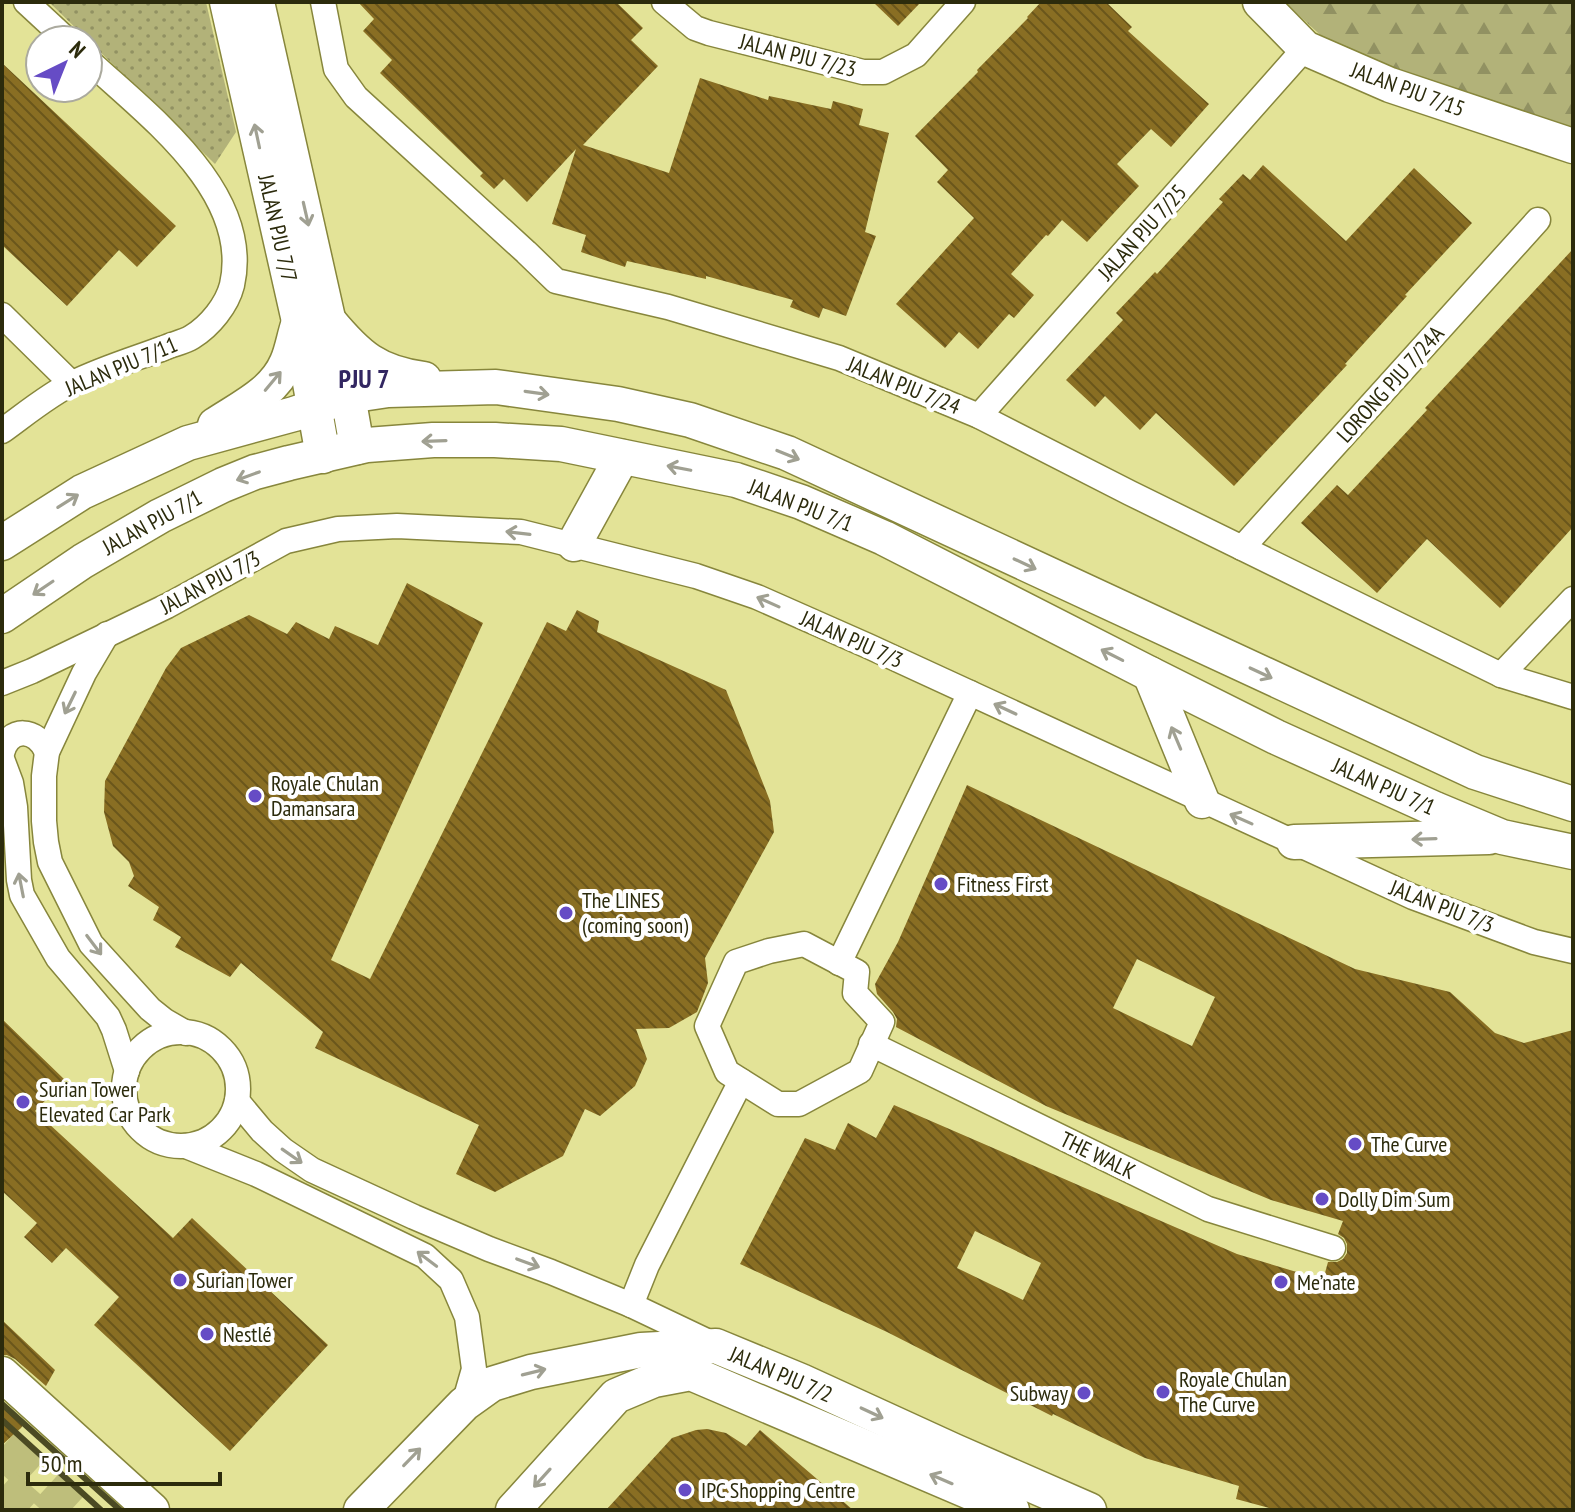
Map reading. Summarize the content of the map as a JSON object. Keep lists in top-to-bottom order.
{
  "streets": {
    "street": [
      "JALAN PJU 7/23",
      "JALAN PJU 7/15",
      "JALAN PJU 7/7",
      "JALAN PJU 7/25",
      "JALAN PJU 7/11",
      "LORONG PJU 7/24A",
      "JALAN PJU 7/24",
      "JALAN PJU 7/1",
      "JALAN PJU 7/3",
      "THE WALK",
      "JALAN PJU 7/2"
    ]
  },
  "crossings": [
    ["JALAN PJU 7/15", "JALAN PJU 7/25"],
    ["JALAN PJU 7/7", "JALAN PJU 7/1"],
    ["JALAN PJU 7/25", "JALAN PJU 7/24"],
    ["LORONG PJU 7/24A", "JALAN PJU 7/24"]
  ],
  "one_way": ["JALAN PJU 7/3"],
  "districts": ["PJU 7"],
  "places": [
    "Royale Chulan Damansara",
    "Fitness First",
    "The LINES (coming soon)",
    "Surian Tower Elevated Car Park",
    "The Curve",
    "Dolly Dim Sum",
    "Surian Tower",
    "Me’nate",
    "Nestlé",
    "Royale Chulan The Curve",
    "Subway",
    "IPC Shopping Centre"
  ],
  "scale_bar": "50 m",
  "north": "top right"
}
